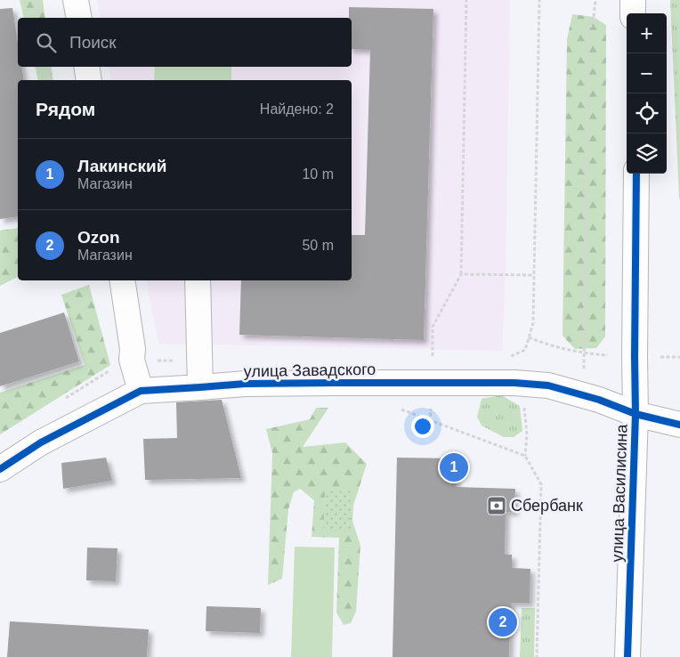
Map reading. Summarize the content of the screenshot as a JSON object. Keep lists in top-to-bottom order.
{
  "streets": {
    "street": ["улица Завадского", "улица Василисина"]
  },
  "crossings": [
    ["улица Завадского", "улица Василисина"]
  ],
  "places": {
    "bank": ["Сбербанк"]
  },
  "page": {
    "map_buttons": ["+", "−"],
    "search": "Поиск",
    "heading": ["Рядом", "Найдено: 2"],
    "list": [
      {
        "mark": "1",
        "name": "Лакинский",
        "note": "Магазин",
        "value": "10 m"
      },
      {
        "mark": "2",
        "name": "Ozon",
        "note": "Магазин",
        "value": "50 m"
      }
    ],
    "pins": ["1", "2"]
  }
}
